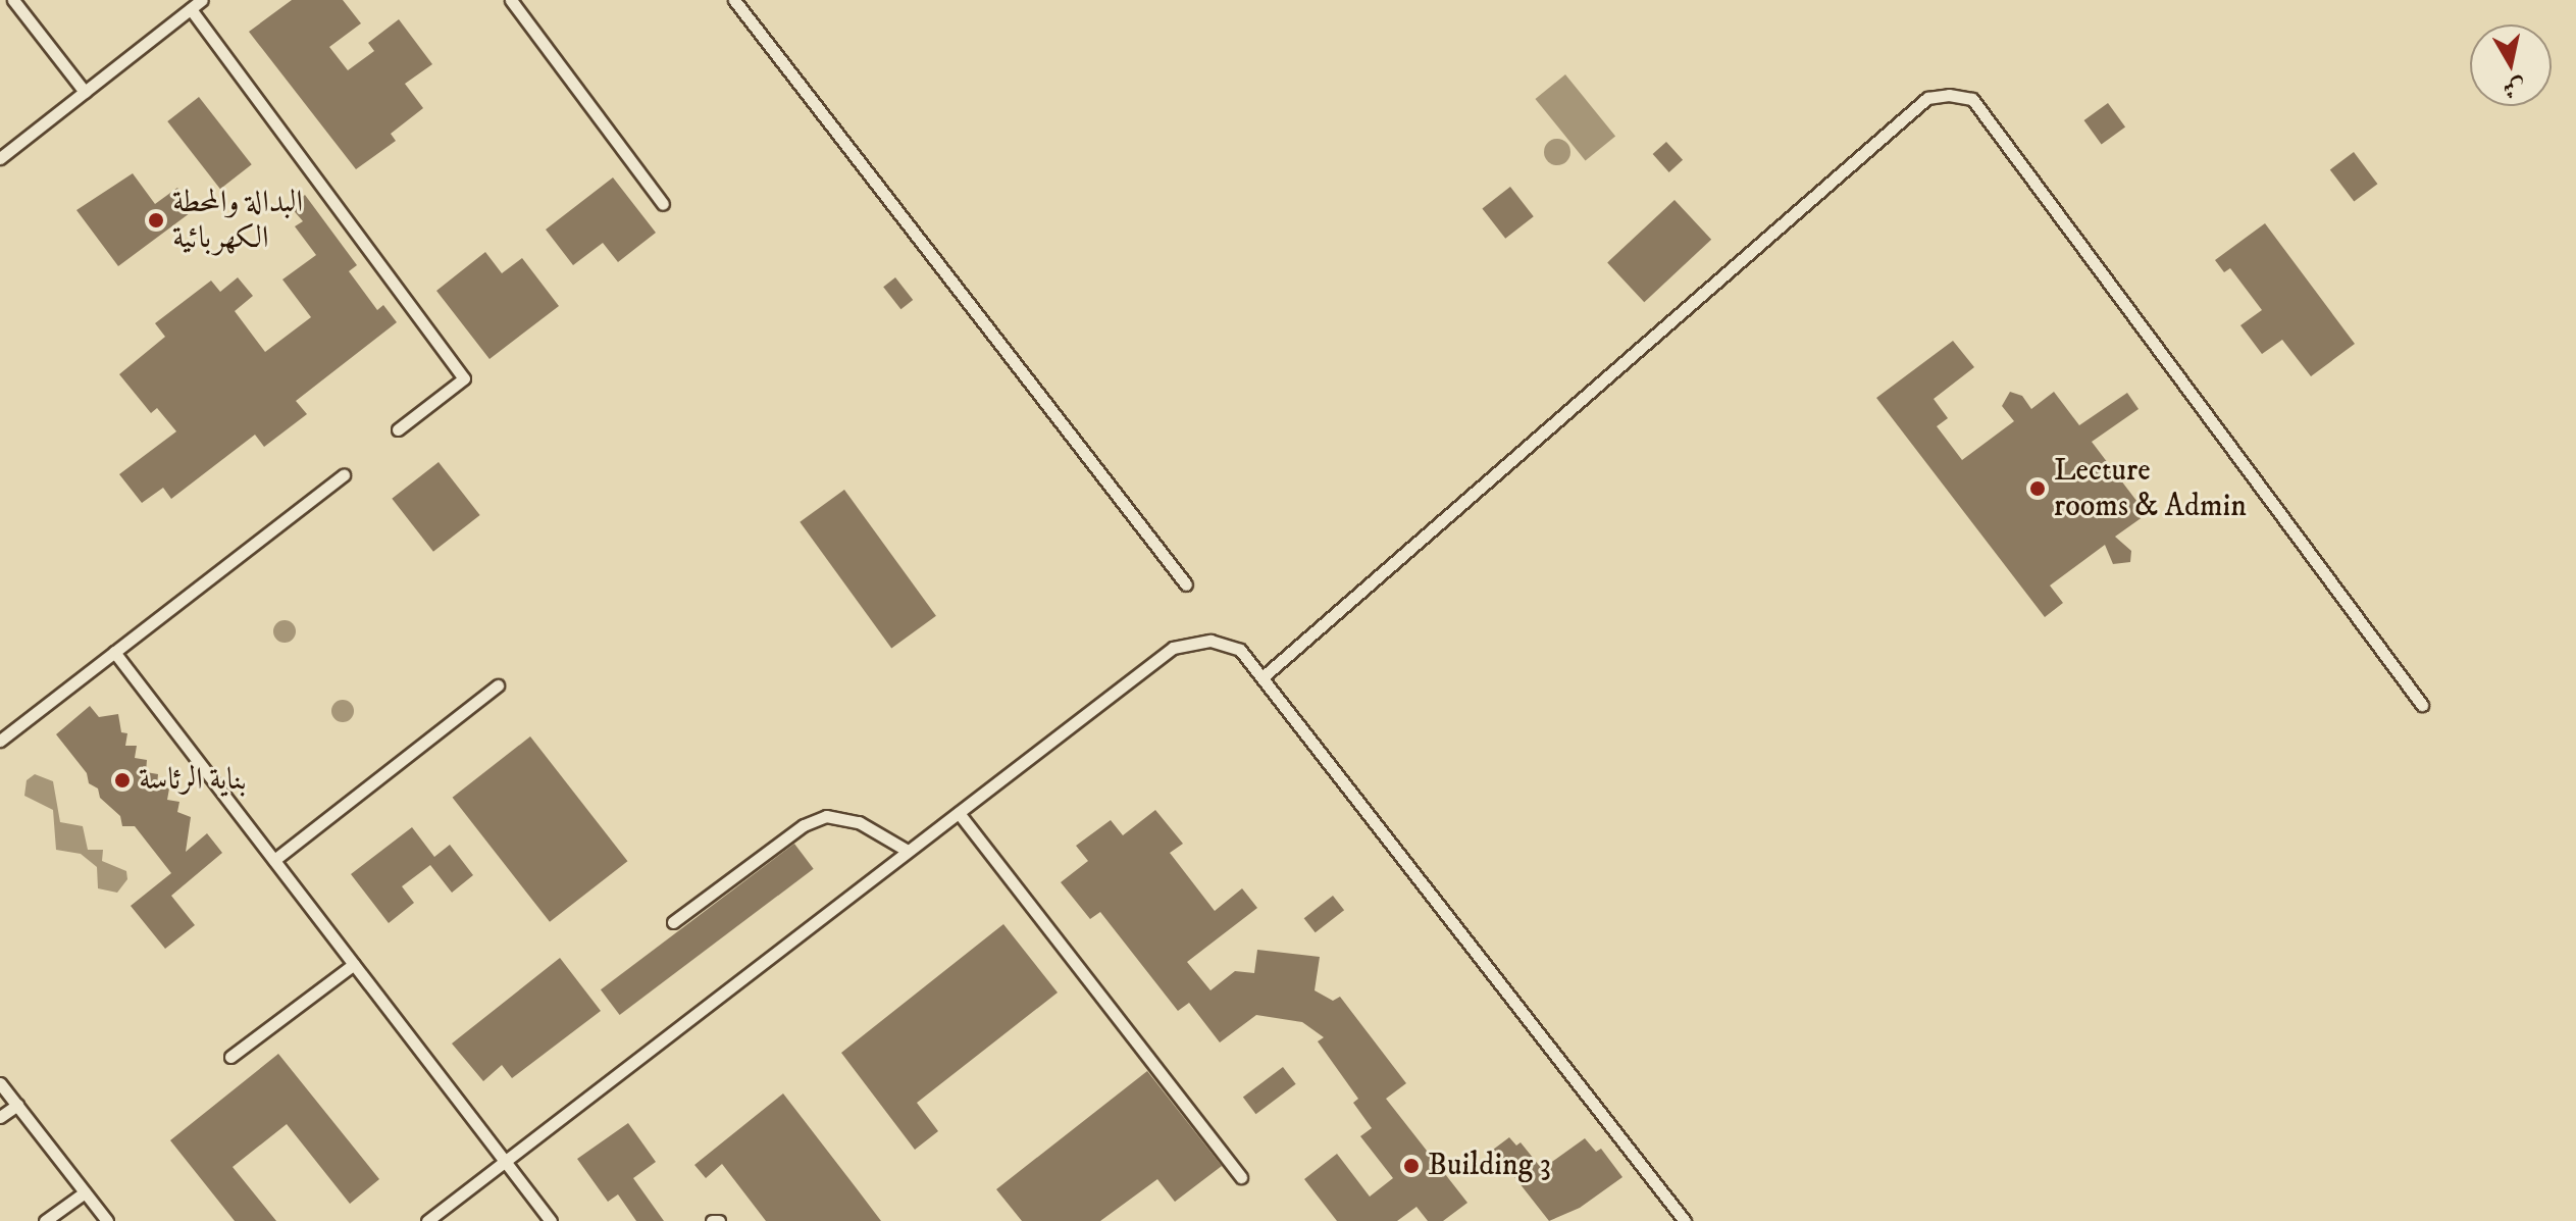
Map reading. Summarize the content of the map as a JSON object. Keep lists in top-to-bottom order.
{
  "places": [
    "البدالة والمحطة الكهربائية",
    "Lecture rooms & Admin",
    "بناية الرئاسة",
    "Building 3"
  ],
  "north": "bottom"
}
